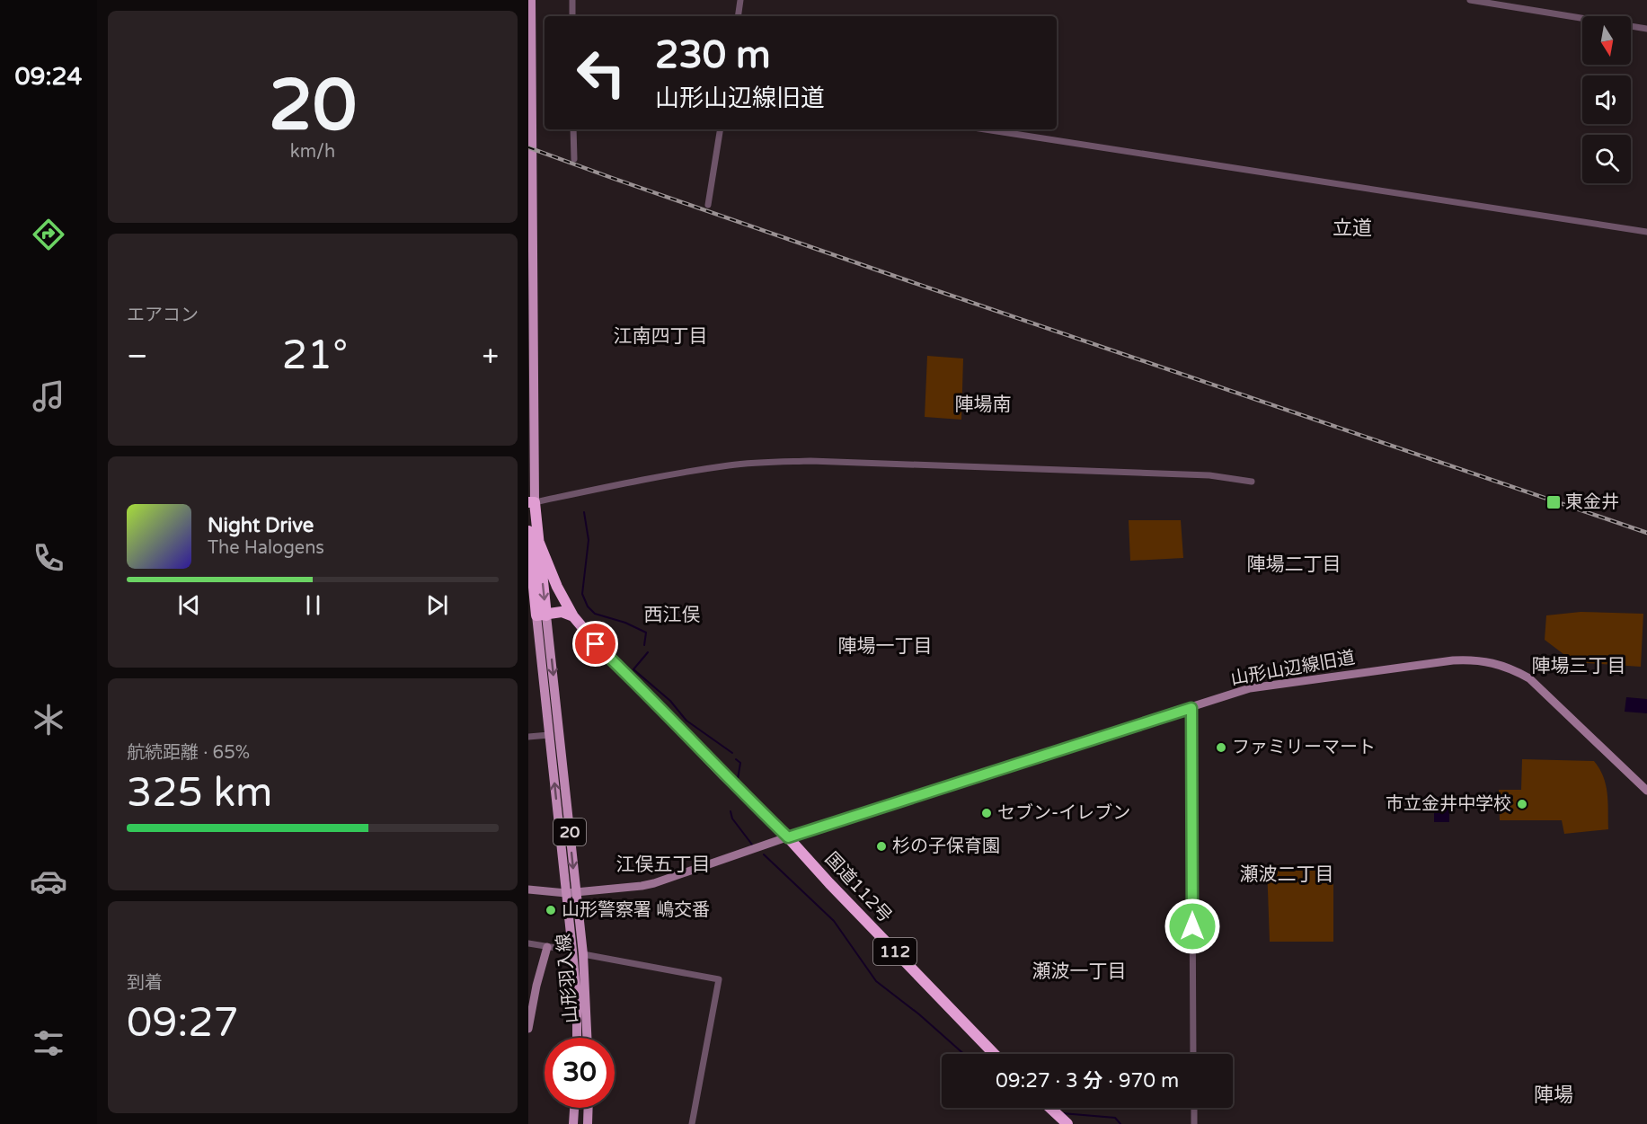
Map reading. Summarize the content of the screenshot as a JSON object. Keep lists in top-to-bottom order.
{
  "streets": {
    "highway": ["国道112号", "112"],
    "main road": ["20", "山形羽入線"],
    "street": ["山形山辺線旧道"]
  },
  "crossings": [
    ["山形山辺線旧道", "国道112号"],
    ["山形山辺線旧道", "山形羽入線"]
  ],
  "districts": [
    "立道",
    "江南四丁目",
    "陣場南",
    "陣場二丁目",
    "西江俣",
    "陣場一丁目",
    "陣場三丁目",
    "江俣五丁目",
    "瀬波二丁目",
    "瀬波一丁目",
    "陣場"
  ],
  "places": {
    "transit": ["東金井"],
    "other": [
      "ファミリーマート",
      "市立金井中学校",
      "セブン-イレブン",
      "杉の子保育園",
      "山形警察署 嶋交番"
    ]
  },
  "north": "bottom",
  "page": {
    "tabs": "09:24",
    "tile": [
      ["20", "km/h"],
      "エアコン",
      ["航続距離 · 65%", "325 km"],
      ["到着", "09:27"]
    ],
    "turn": ["230 m", "山形山辺線旧道"],
    "heat": ["−", "21°", "+"],
    "song": ["Night Drive", "The Halogens"],
    "limit": "30",
    "trip": "09:27 · 3 分 · 970 m"
  }
}
